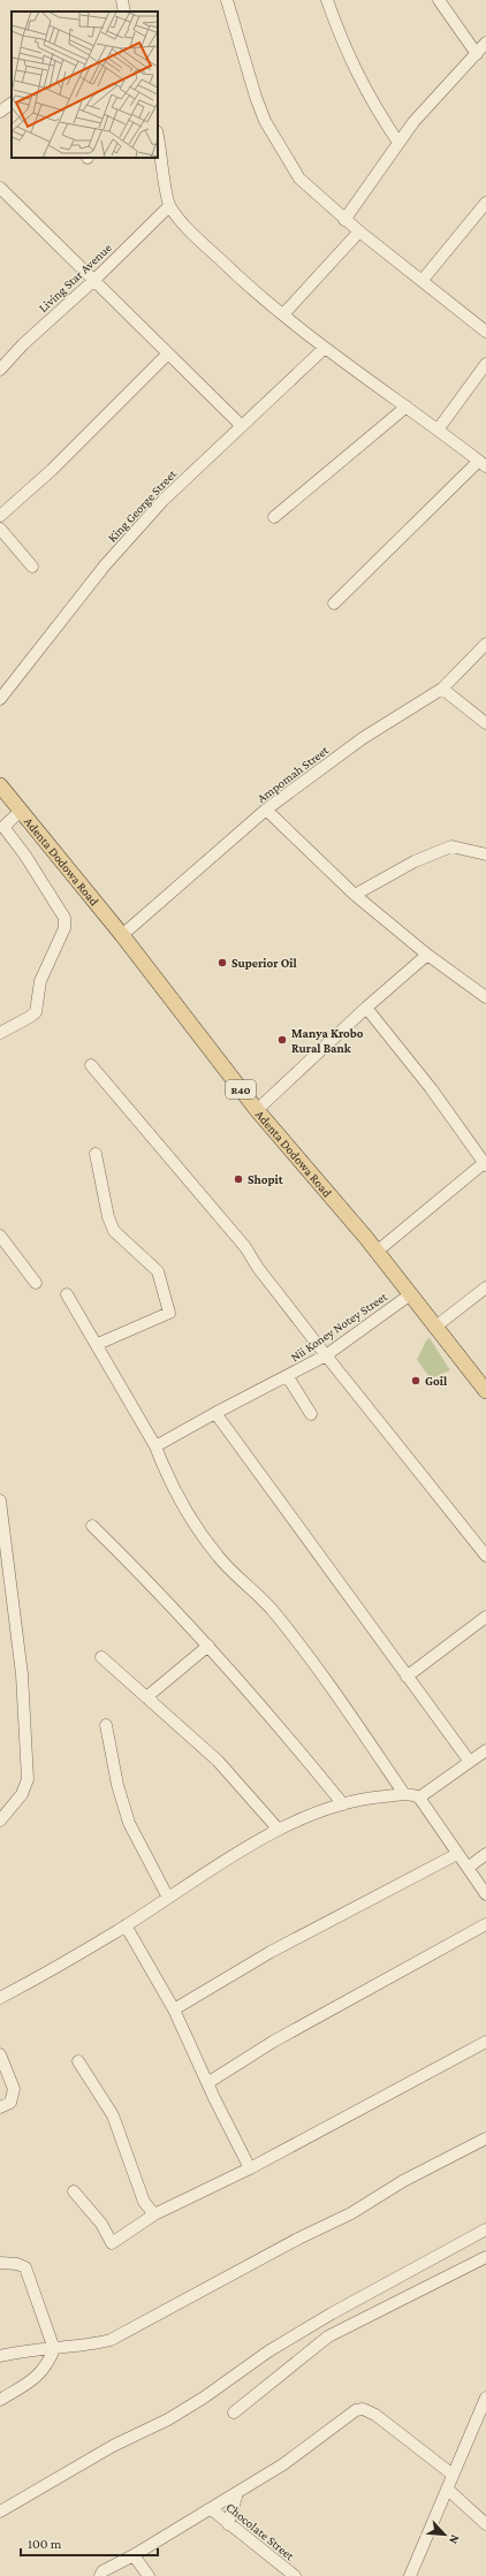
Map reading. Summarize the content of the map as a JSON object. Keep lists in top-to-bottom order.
{
  "streets": {
    "main road": ["Adenta Dodowa Road", "R40"],
    "street": [
      "Living Star Avenue",
      "King George Street",
      "Ampomah Street",
      "Nii Koney Notey Street",
      "Chocolate Street"
    ]
  },
  "crossings": [
    ["Ampomah Street", "Adenta Dodowa Road"],
    ["Adenta Dodowa Road", "Nii Koney Notey Street"]
  ],
  "places": [
    "Superior Oil",
    "Manya Krobo Rural Bank",
    "Shopit",
    "Goil"
  ],
  "scale_bar": "100 m",
  "north": "bottom right"
}
